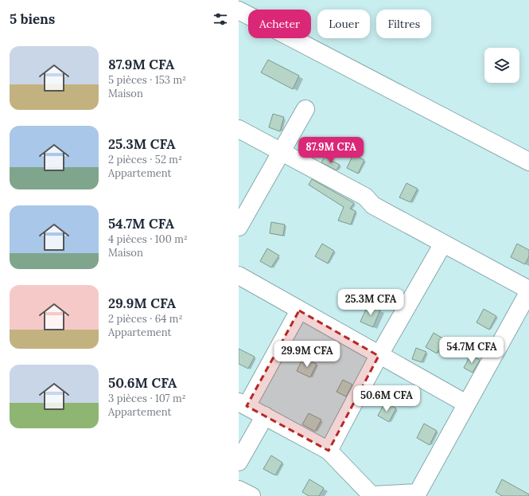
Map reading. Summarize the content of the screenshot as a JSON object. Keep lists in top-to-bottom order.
{
  "page": {
    "heading": "5 biens",
    "chip": ["Acheter", "Louer", "Filtres"],
    "list": [
      {
        "name": "87.9M CFA",
        "note": "5 pièces · 153 m² · Maison"
      },
      {
        "name": "25.3M CFA",
        "note": "2 pièces · 52 m² · Appartement"
      },
      {
        "name": "54.7M CFA",
        "note": "4 pièces · 100 m² · Maison"
      },
      {
        "name": "29.9M CFA",
        "note": "2 pièces · 64 m² · Appartement"
      },
      {
        "name": "50.6M CFA",
        "note": "3 pièces · 107 m² · Appartement"
      }
    ],
    "price": [
      "87.9M CFA",
      "25.3M CFA",
      "54.7M CFA",
      "29.9M CFA",
      "50.6M CFA"
    ]
  }
}
